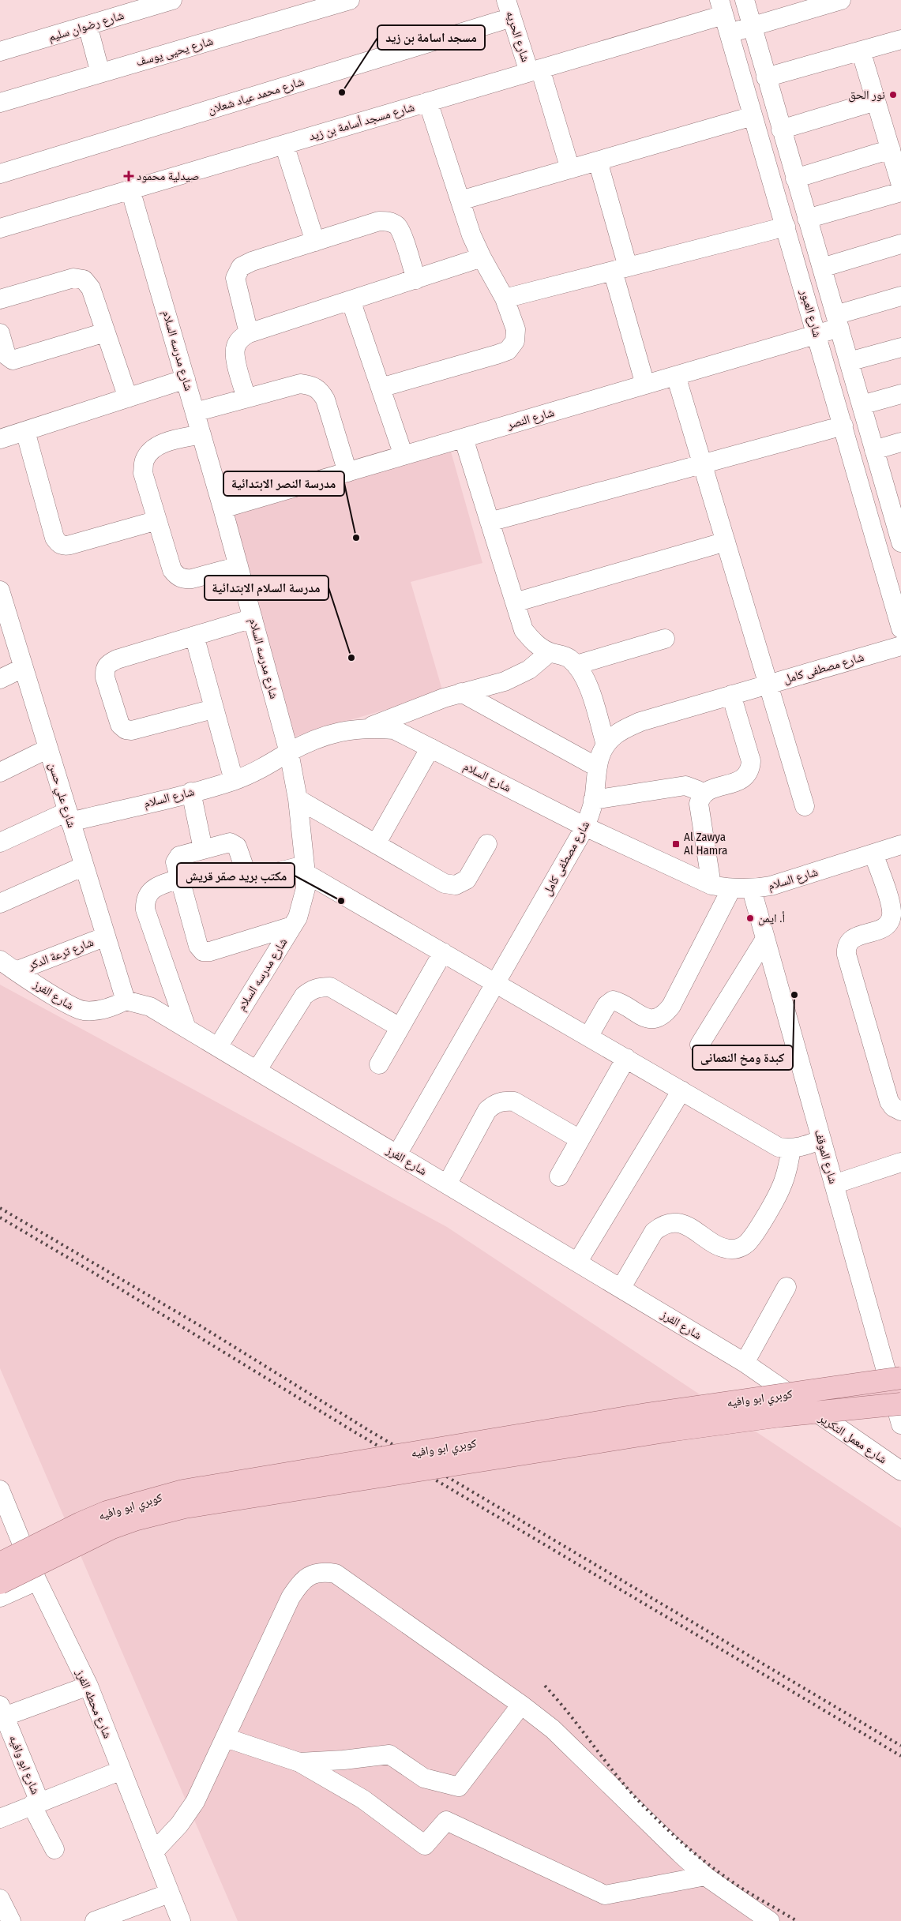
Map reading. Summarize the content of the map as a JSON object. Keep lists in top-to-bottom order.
{
  "streets": {
    "main road": ["كوبري ابو وافيه"],
    "street": [
      "شارع رضوان سليم",
      "شارع الحريه",
      "شارع يحيى يوسف",
      "شارع محمد عياد شعلان",
      "شارع مسجد أسامة بن زيد",
      "شارع العبور",
      "شارع مدرسه السلام",
      "شارع النصر",
      "شارع مصطفى كامل",
      "شارع السلام",
      "شارع علي حسن",
      "شارع ترعة الدكر",
      "شارع الفرز",
      "شارع الموقف",
      "شارع معمل التكرير",
      "شارع محطه الفرز",
      "شارع ابو وافيه"
    ]
  },
  "crossings": [
    ["شارع الحريه", "شارع محمد عياد شعلان"],
    ["شارع الحريه", "شارع مسجد أسامة بن زيد"],
    ["شارع مسجد أسامة بن زيد", "شارع العبور"],
    ["شارع مسجد أسامة بن زيد", "شارع مدرسه السلام"],
    ["شارع العبور", "شارع النصر"],
    ["شارع مدرسه السلام", "شارع النصر"],
    ["شارع مدرسه السلام", "شارع السلام"],
    ["شارع مدرسه السلام", "شارع الفرز"],
    ["شارع مصطفى كامل", "شارع السلام"],
    ["شارع مصطفى كامل", "شارع الفرز"],
    ["شارع السلام", "شارع علي حسن"],
    ["شارع السلام", "شارع الموقف"],
    ["شارع علي حسن", "شارع ترعة الدكر"],
    ["شارع علي حسن", "شارع الفرز"],
    ["شارع ترعة الدكر", "شارع الفرز"],
    ["شارع الفرز", "شارع معمل التكرير"],
    ["شارع الموقف", "كوبري ابو وافيه"]
  ],
  "places": {
    "other": [
      "مسجد اسامة بن زيد",
      "نور الحق",
      "مدرسة النصر الابتدائية",
      "مدرسة السلام الابتدائية",
      "مكتب بريد صقر قريش",
      "أ. ايمن",
      "كبدة ومخ النعمانى"
    ],
    "health": ["صيدلية محمود"],
    "transit": ["Al Zawya Al Hamra"]
  }
}
